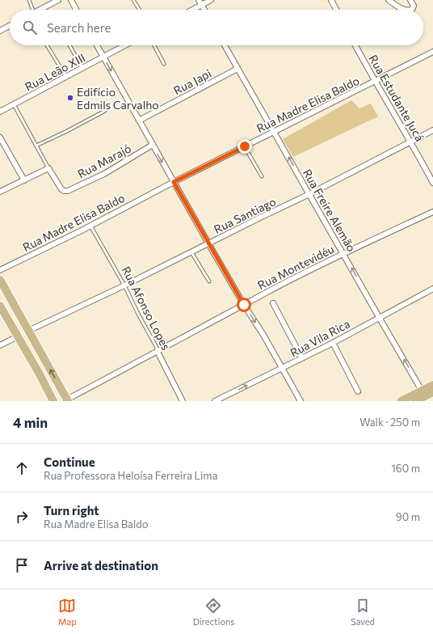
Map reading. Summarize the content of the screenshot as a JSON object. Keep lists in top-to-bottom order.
{
  "streets": {
    "street": [
      "Rua Leão XIII",
      "Rua Japi",
      "Rua Estudante Jucá",
      "Rua Madre Elisa Baldo",
      "Rua Marajó",
      "Rua Freire Alemão",
      "Rua Santiago",
      "Rua Montevidéu",
      "Rua Afonso Lopes",
      "Rua Vila Rica"
    ]
  },
  "crossings": [
    ["Rua Japi", "Rua Freire Alemão"],
    ["Rua Estudante Jucá", "Rua Madre Elisa Baldo"],
    ["Rua Estudante Jucá", "Rua Santiago"],
    ["Rua Madre Elisa Baldo", "Rua Freire Alemão"],
    ["Rua Madre Elisa Baldo", "Rua Afonso Lopes"],
    ["Rua Freire Alemão", "Rua Santiago"],
    ["Rua Freire Alemão", "Rua Montevidéu"],
    ["Rua Freire Alemão", "Rua Vila Rica"],
    ["Rua Santiago", "Rua Afonso Lopes"],
    ["Rua Montevidéu", "Rua Afonso Lopes"]
  ],
  "one_way": ["Rua Freire Alemão"],
  "places": ["Edifício Edmils Carvalho"],
  "page": {
    "search": "Search here",
    "heading": ["4 min", "Walk · 250 m"],
    "list": [
      ["Continue", "Rua Professora Heloísa Ferreira Lima", "160 m"],
      ["Turn right", "Rua Madre Elisa Baldo", "90 m"],
      "Arrive at destination"
    ],
    "nav": ["Map", "Directions", "Saved"]
  }
}
